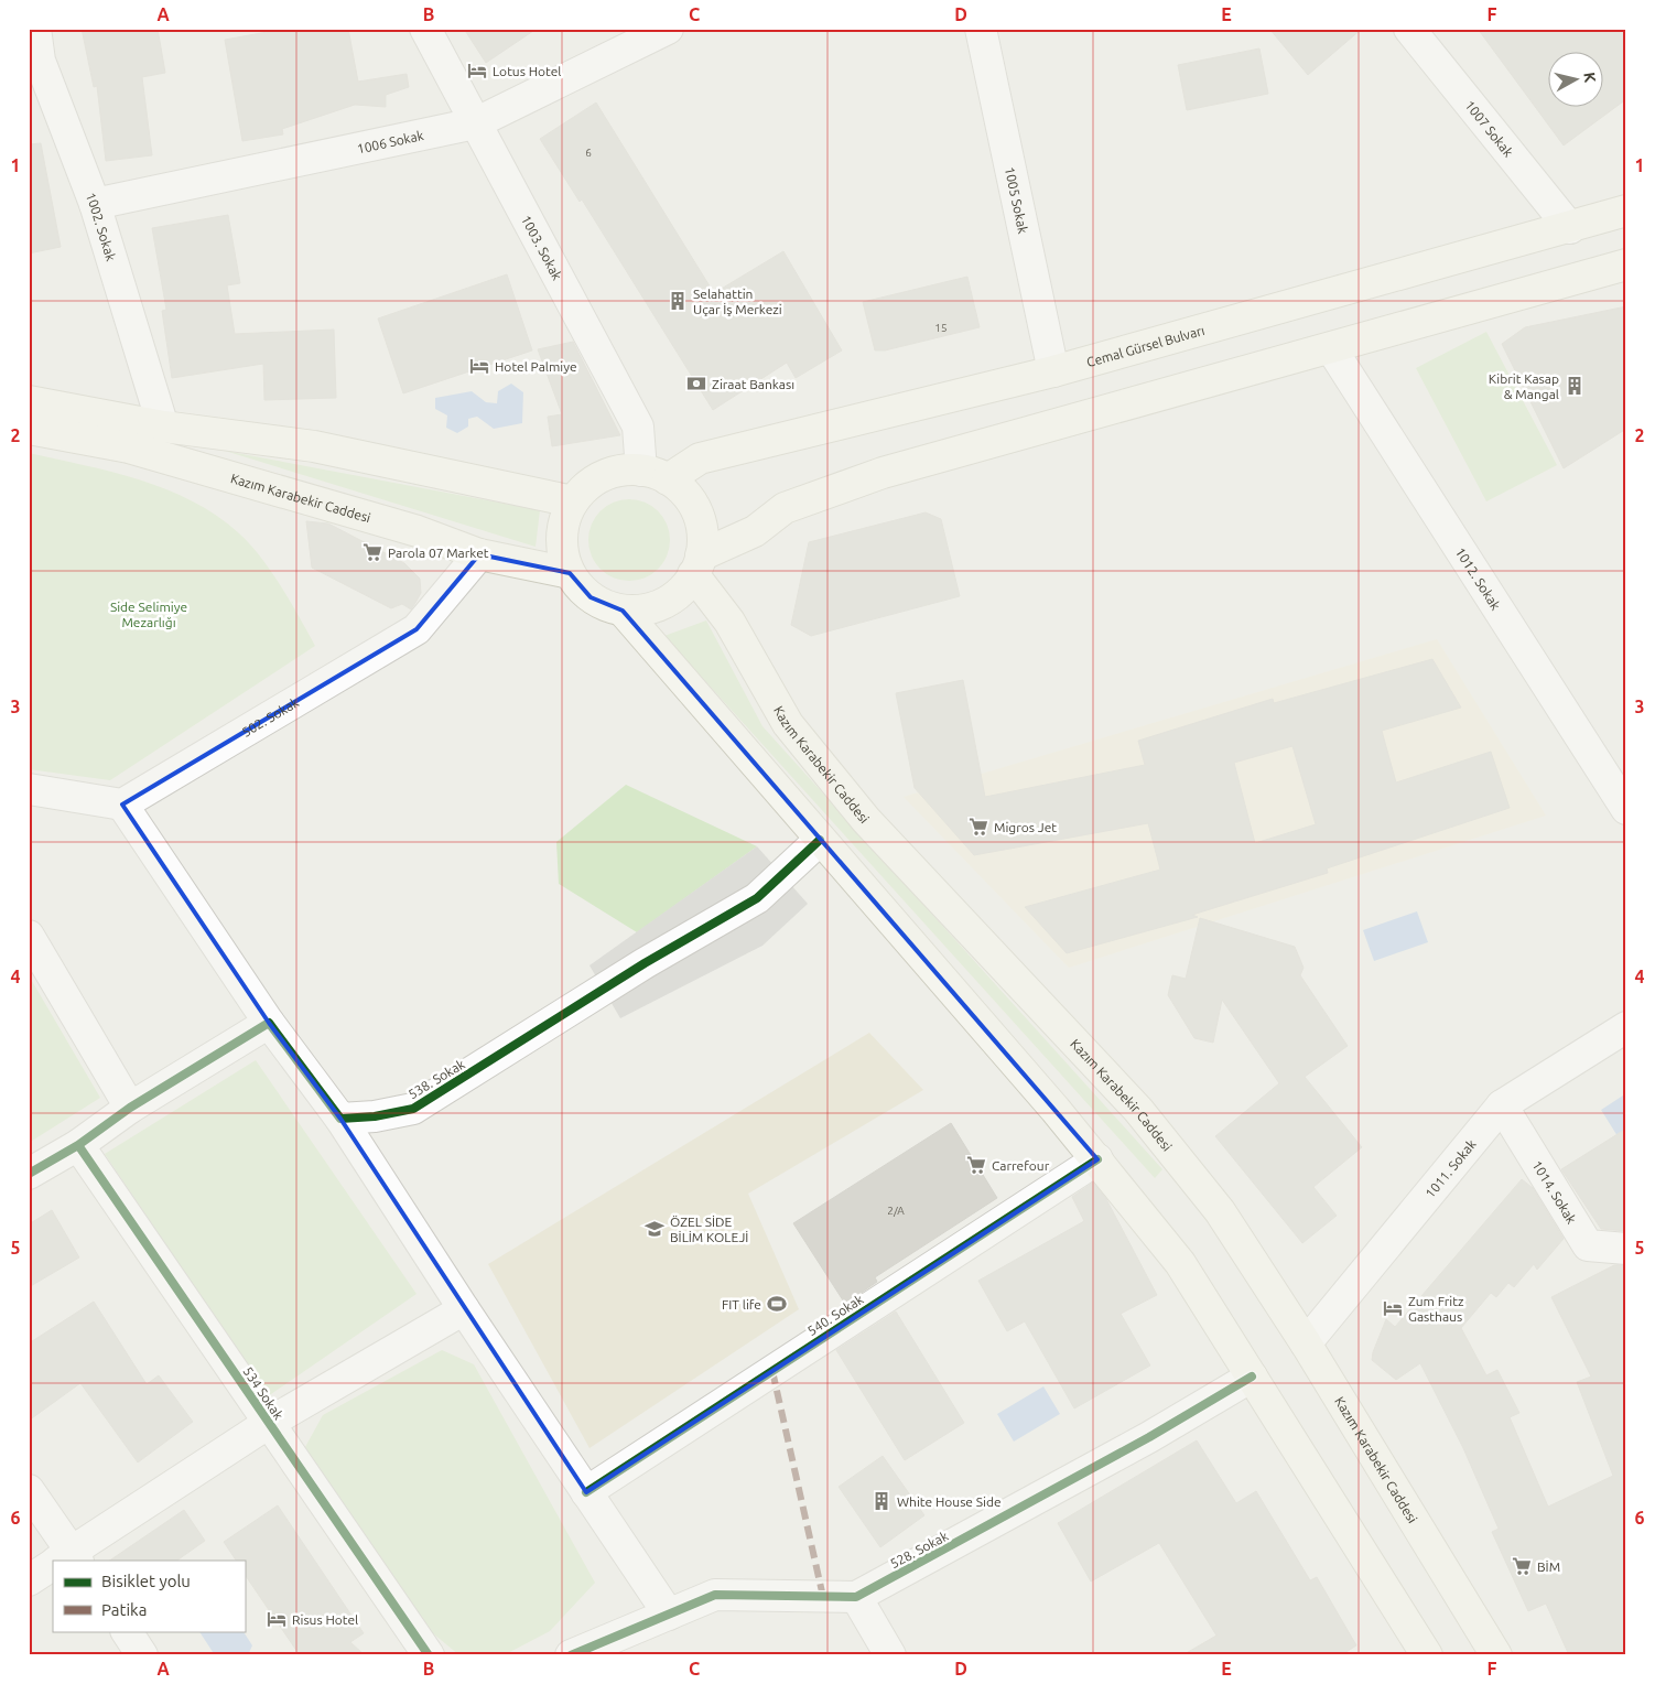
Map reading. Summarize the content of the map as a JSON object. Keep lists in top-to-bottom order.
{
  "streets": {
    "main road": ["Cemal Gürsel Bulvarı", "Kazım Karabekir Caddesi"],
    "street": [
      "1007 Sokak",
      "1006 Sokak",
      "1005 Sokak",
      "1002. Sokak",
      "1003. Sokak",
      "1012. Sokak",
      "502. Sokak",
      "538. Sokak",
      "1011. Sokak",
      "1014. Sokak",
      "540. Sokak",
      "534 Sokak",
      "528. Sokak"
    ]
  },
  "crossings": [
    ["1007 Sokak", "Cemal Gürsel Bulvarı"],
    ["1006 Sokak", "1002. Sokak"],
    ["1006 Sokak", "1003. Sokak"],
    ["1005 Sokak", "Cemal Gürsel Bulvarı"],
    ["1003. Sokak", "Cemal Gürsel Bulvarı"],
    ["1003. Sokak", "Kazım Karabekir Caddesi"],
    ["Cemal Gürsel Bulvarı", "Kazım Karabekir Caddesi"],
    ["Kazım Karabekir Caddesi", "502. Sokak"],
    ["Kazım Karabekir Caddesi", "1011. Sokak"],
    ["1011. Sokak", "1014. Sokak"]
  ],
  "parks": ["Side Selimiye Mezarlığı"],
  "places": {
    "hotel": [
      "Lotus Hotel",
      "Hotel Palmiye",
      "Zum Fritz Gasthaus",
      "Risus Hotel"
    ],
    "building": ["Selahattin Uçar İş Merkezi", "Kibrit Kasap & Mangal", "White House Side"],
    "bank": ["Ziraat Bankası"],
    "supermarket": [
      "Parola 07 Market",
      "Migros Jet",
      "Carrefour",
      "BİM"
    ],
    "school or university": ["ÖZEL SİDE BİLİM KOLEJİ"],
    "sports": ["FIT life"]
  },
  "house_numbers": ["6", "15", "2/A"],
  "legend": ["Bisiklet yolu", "Patika"],
  "north": "right",
  "grid": {
    "columns": [
      "A",
      "B",
      "C",
      "D",
      "E",
      "F"
    ],
    "rows": [
      "1",
      "2",
      "3",
      "4",
      "5",
      "6"
    ]
  }
}
